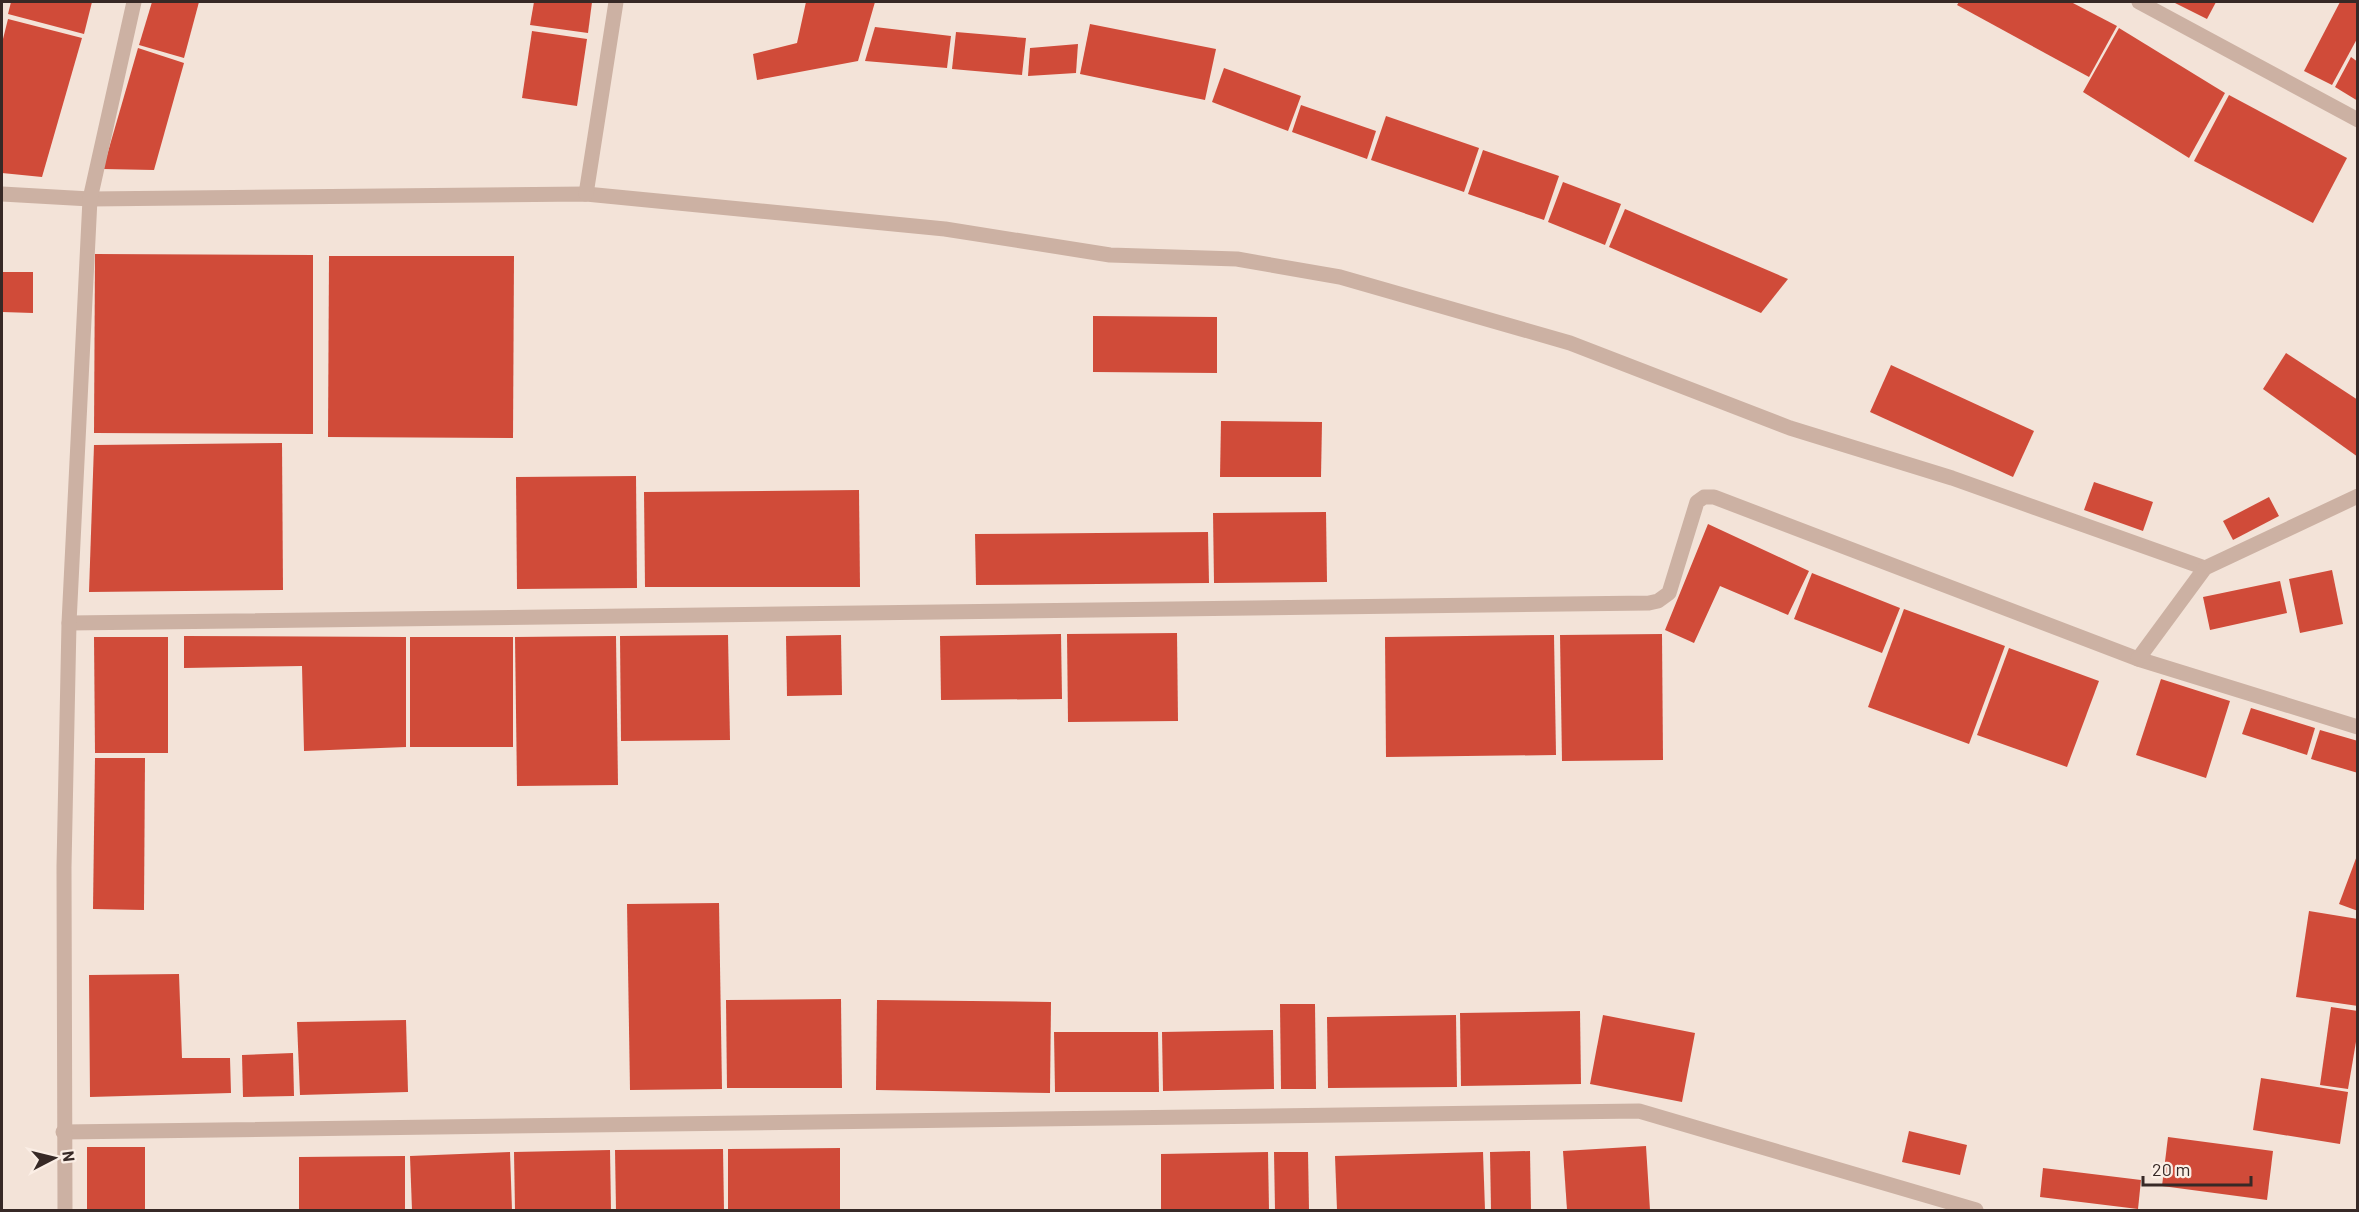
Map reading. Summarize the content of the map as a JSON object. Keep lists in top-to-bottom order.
{
  "scale_bar": "20 m",
  "north": "right"
}
